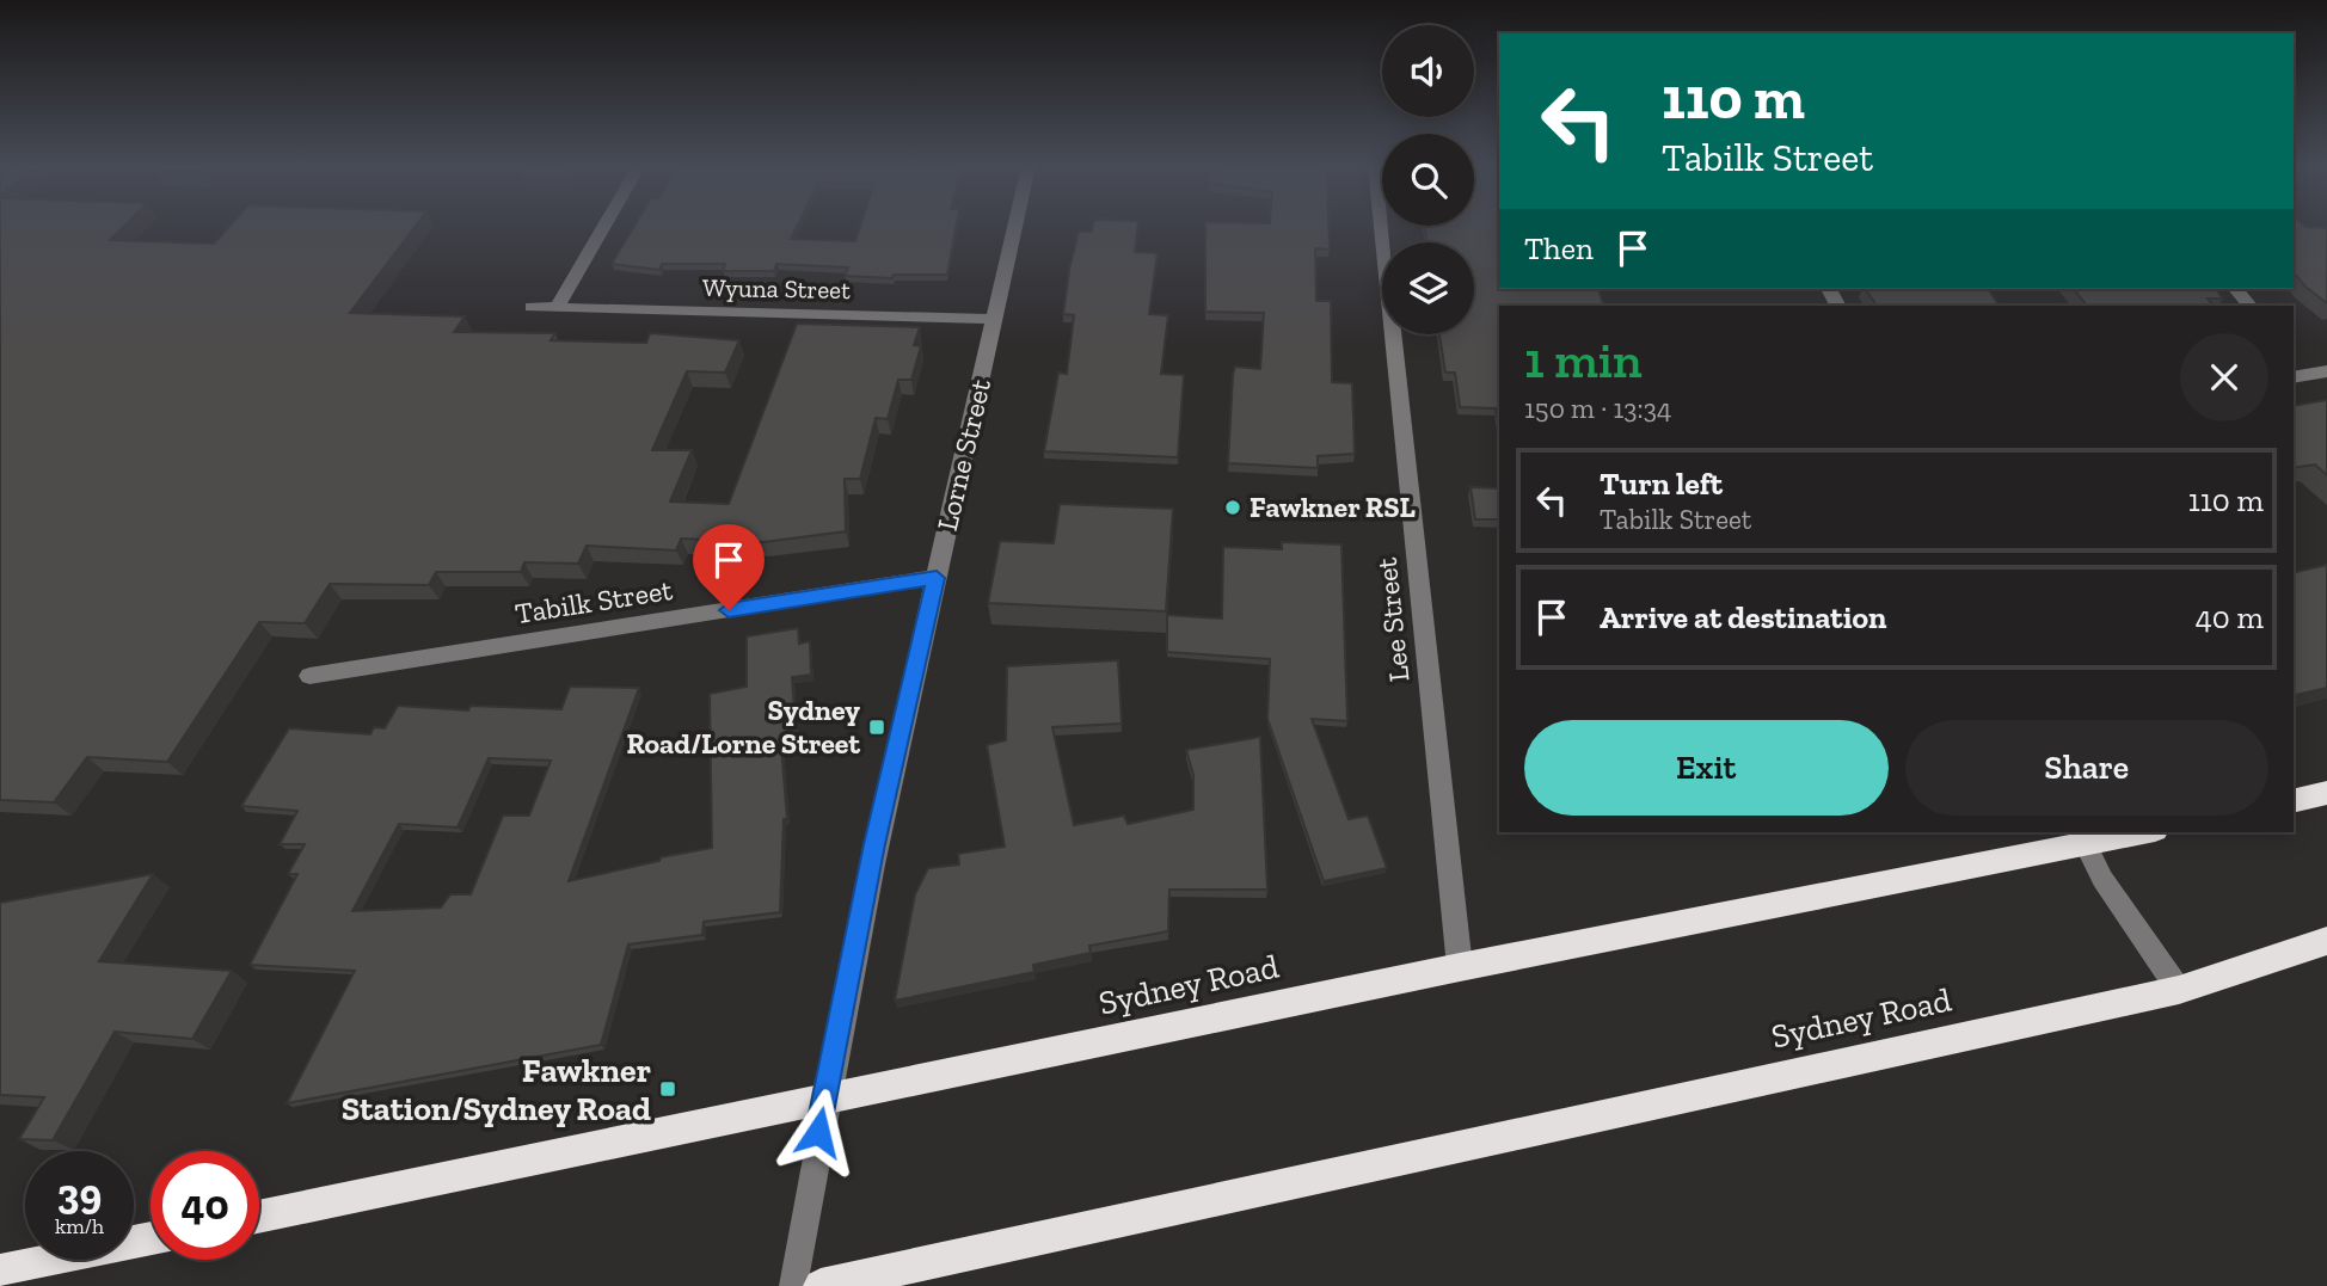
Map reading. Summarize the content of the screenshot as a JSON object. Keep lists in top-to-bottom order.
{
  "streets": {
    "highway": ["Sydney Road"],
    "street": [
      "Wyuna Street",
      "Lorne Street",
      "Tabilk Street",
      "Lee Street"
    ]
  },
  "crossings": [
    ["Wyuna Street", "Lorne Street"],
    ["Lorne Street", "Tabilk Street"],
    ["Lorne Street", "Sydney Road"],
    ["Lee Street", "Sydney Road"]
  ],
  "places": {
    "other": ["Fawkner RSL"],
    "transit": ["Sydney Road/Lorne Street", "Fawkner Station/Sydney Road"]
  },
  "page": {
    "turn": ["110 m", "Tabilk Street"],
    "then": "Then",
    "heading": ["1 min", "150 m · 13:34"],
    "list": [
      {
        "name": "Turn left",
        "note": "Tabilk Street",
        "value": "110 m"
      },
      {
        "name": "Arrive at destination",
        "value": "40 m"
      }
    ],
    "buttons": ["Exit", "Share"],
    "speed": "39 km/h",
    "limit": "40"
  }
}
